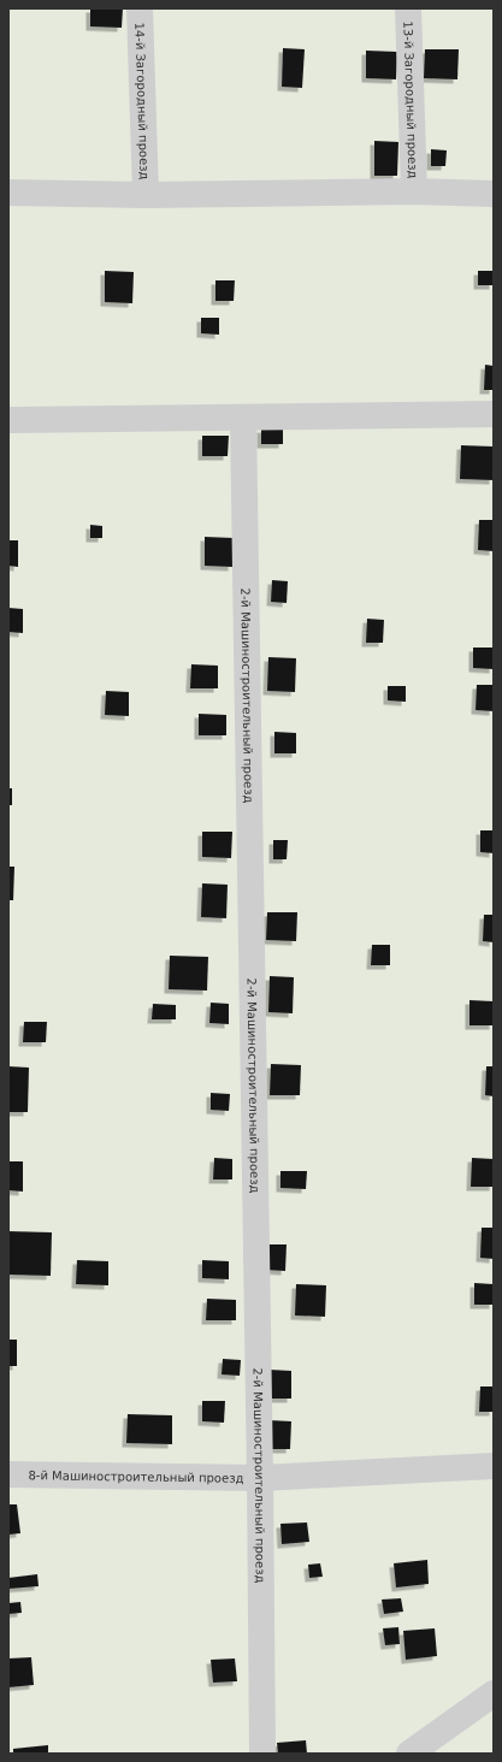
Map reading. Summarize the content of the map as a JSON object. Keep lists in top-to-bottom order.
{
  "streets": {
    "street": [
      "13-й Загородный проезд",
      "14-й Загородный проезд",
      "2-й Машиностроительный проезд",
      "8-й Машиностроительный проезд"
    ]
  },
  "crossings": [
    ["2-й Машиностроительный проезд", "8-й Машиностроительный проезд"]
  ]
}
